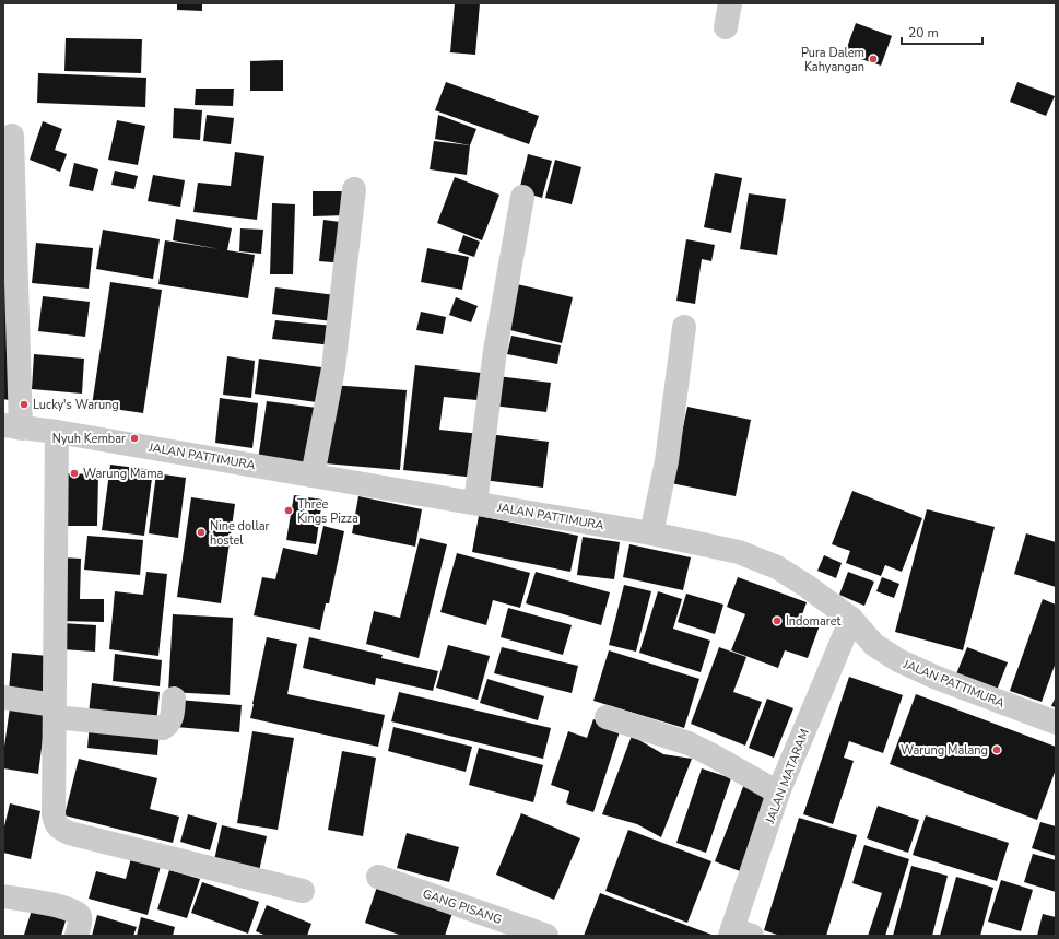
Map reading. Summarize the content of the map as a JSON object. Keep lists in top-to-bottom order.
{
  "streets": {
    "street": ["JALAN PATTIMURA", "JALAN MATARAM", "GANG PISANG"]
  },
  "crossings": [
    ["JALAN PATTIMURA", "JALAN MATARAM"]
  ],
  "places": [
    "Pura Dalem Kahyangan",
    "Lucky's Warung",
    "Nyuh Kembar",
    "Warung Mama",
    "Three Kings Pizza",
    "Nine dollar hostel",
    "Indomaret",
    "Warung Malang"
  ],
  "scale_bar": "20 m"
}
